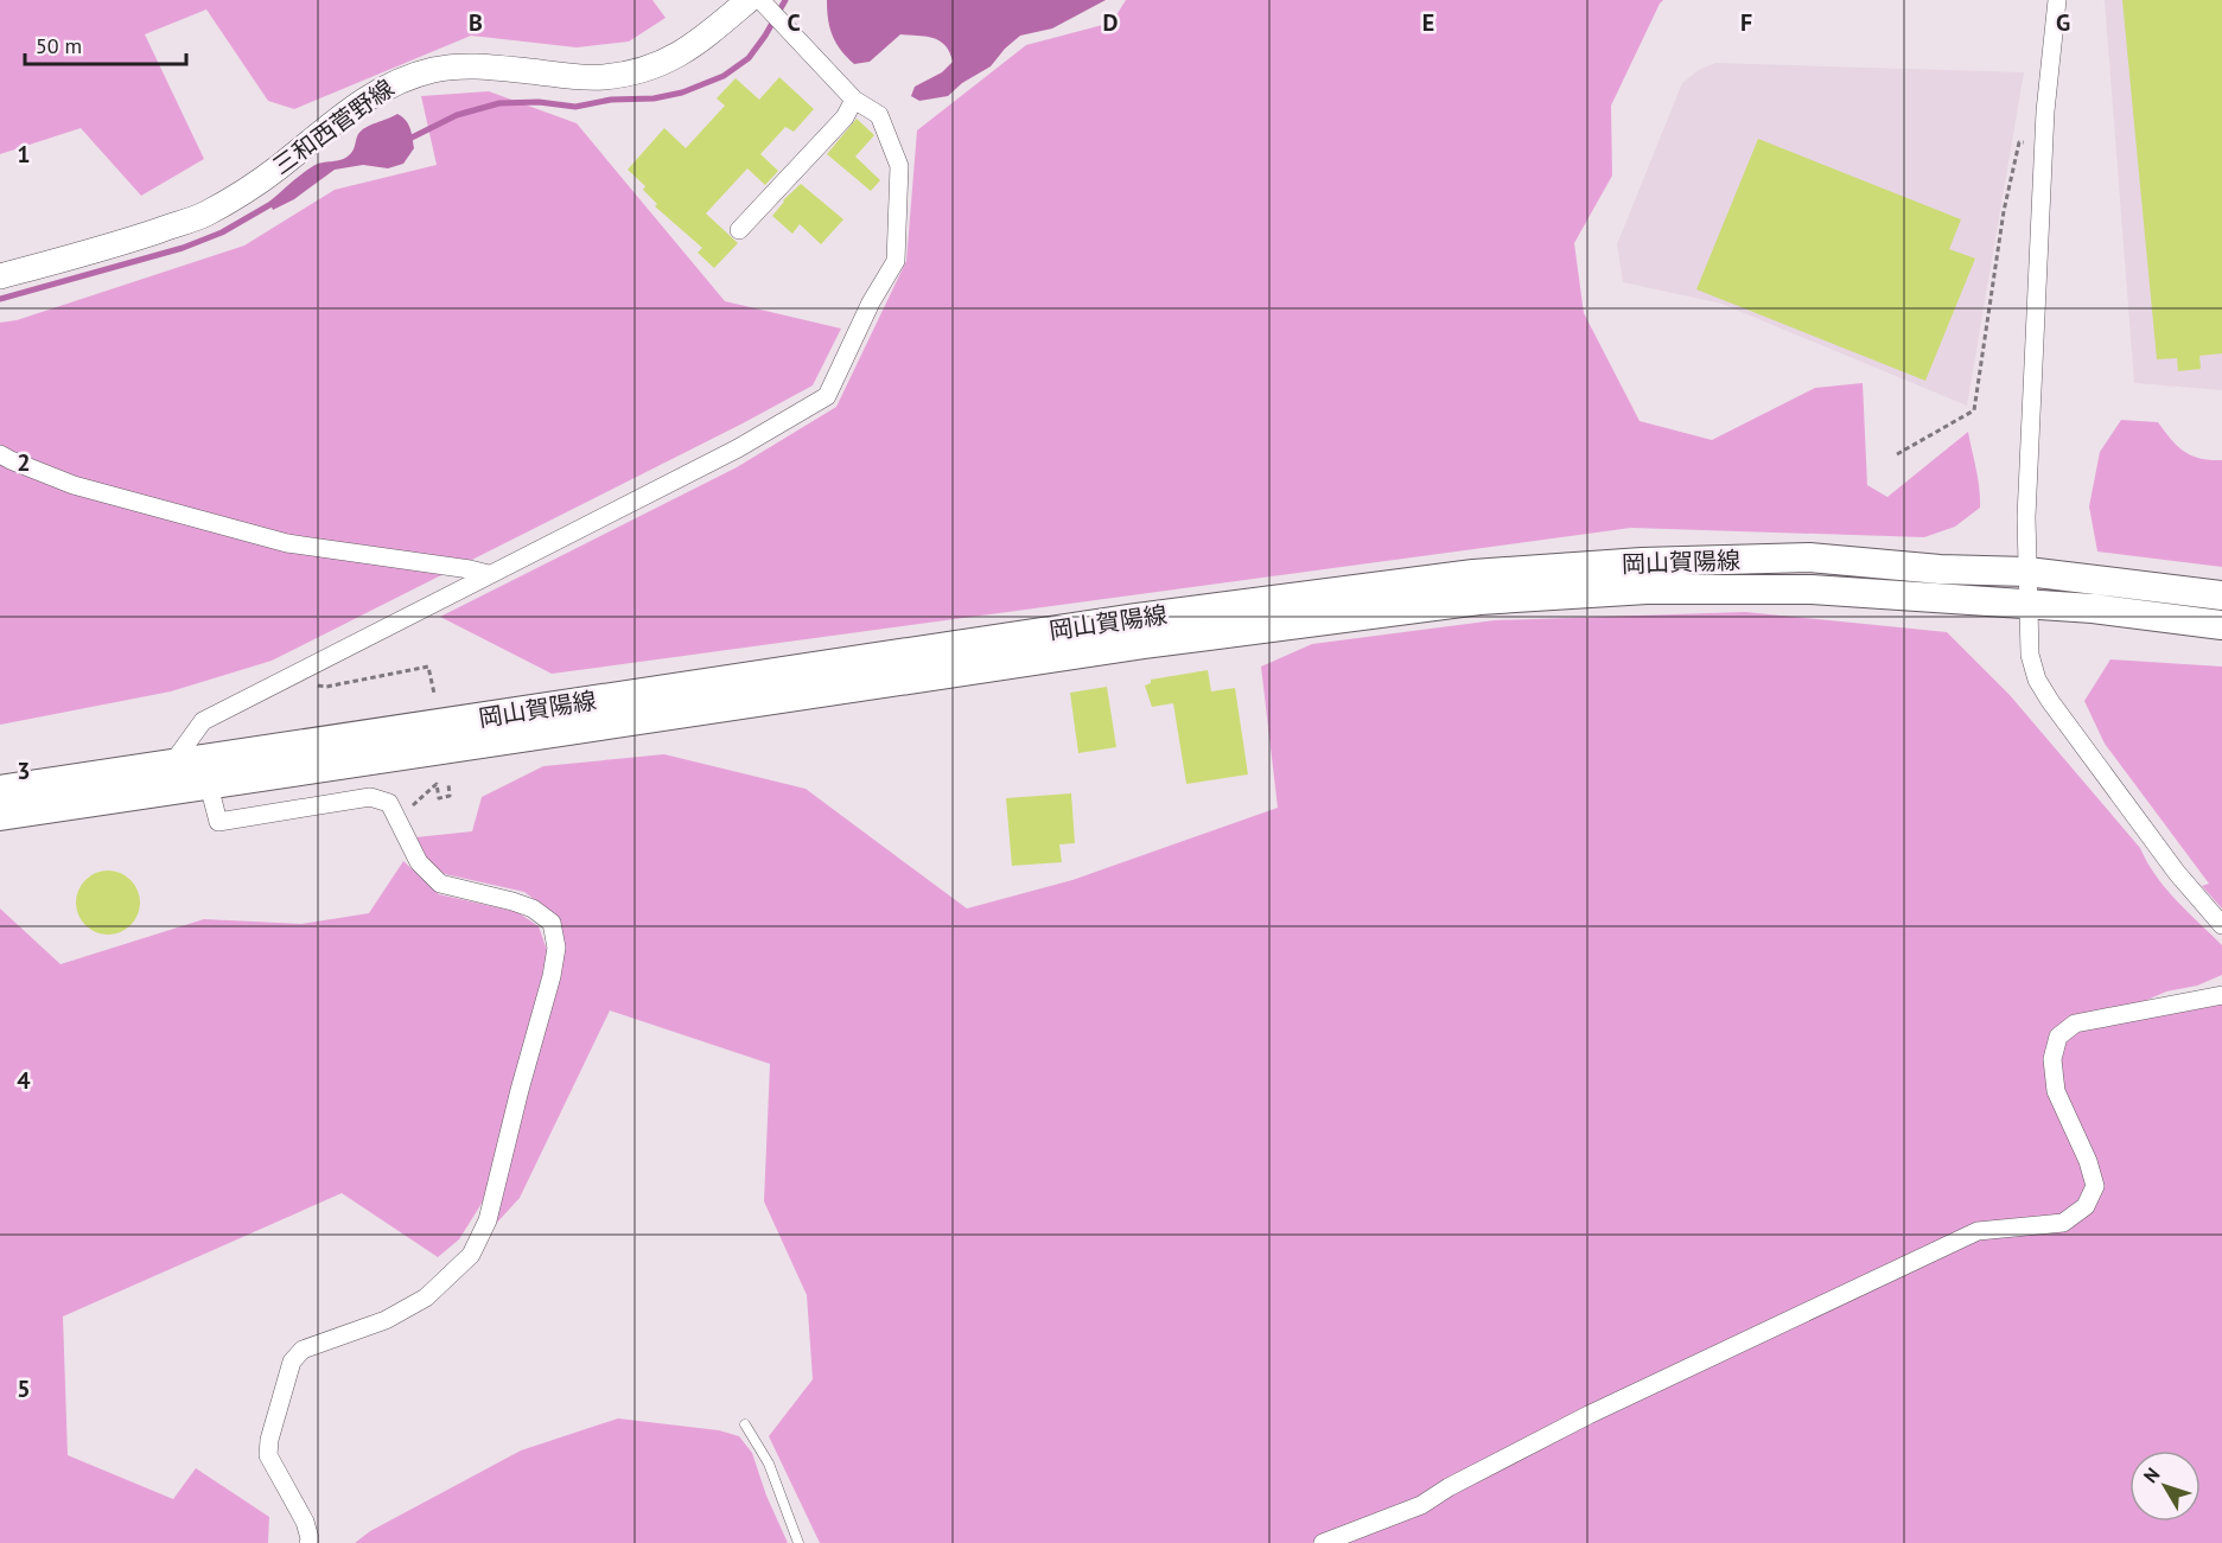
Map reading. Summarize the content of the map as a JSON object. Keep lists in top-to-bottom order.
{
  "streets": {
    "main road": ["三和西菅野線", "岡山賀陽線"]
  },
  "scale_bar": "50 m",
  "north": "top left",
  "grid": {
    "columns": [
      "B",
      "C",
      "D",
      "E",
      "F",
      "G"
    ],
    "rows": [
      "1",
      "2",
      "3",
      "4",
      "5"
    ]
  }
}
